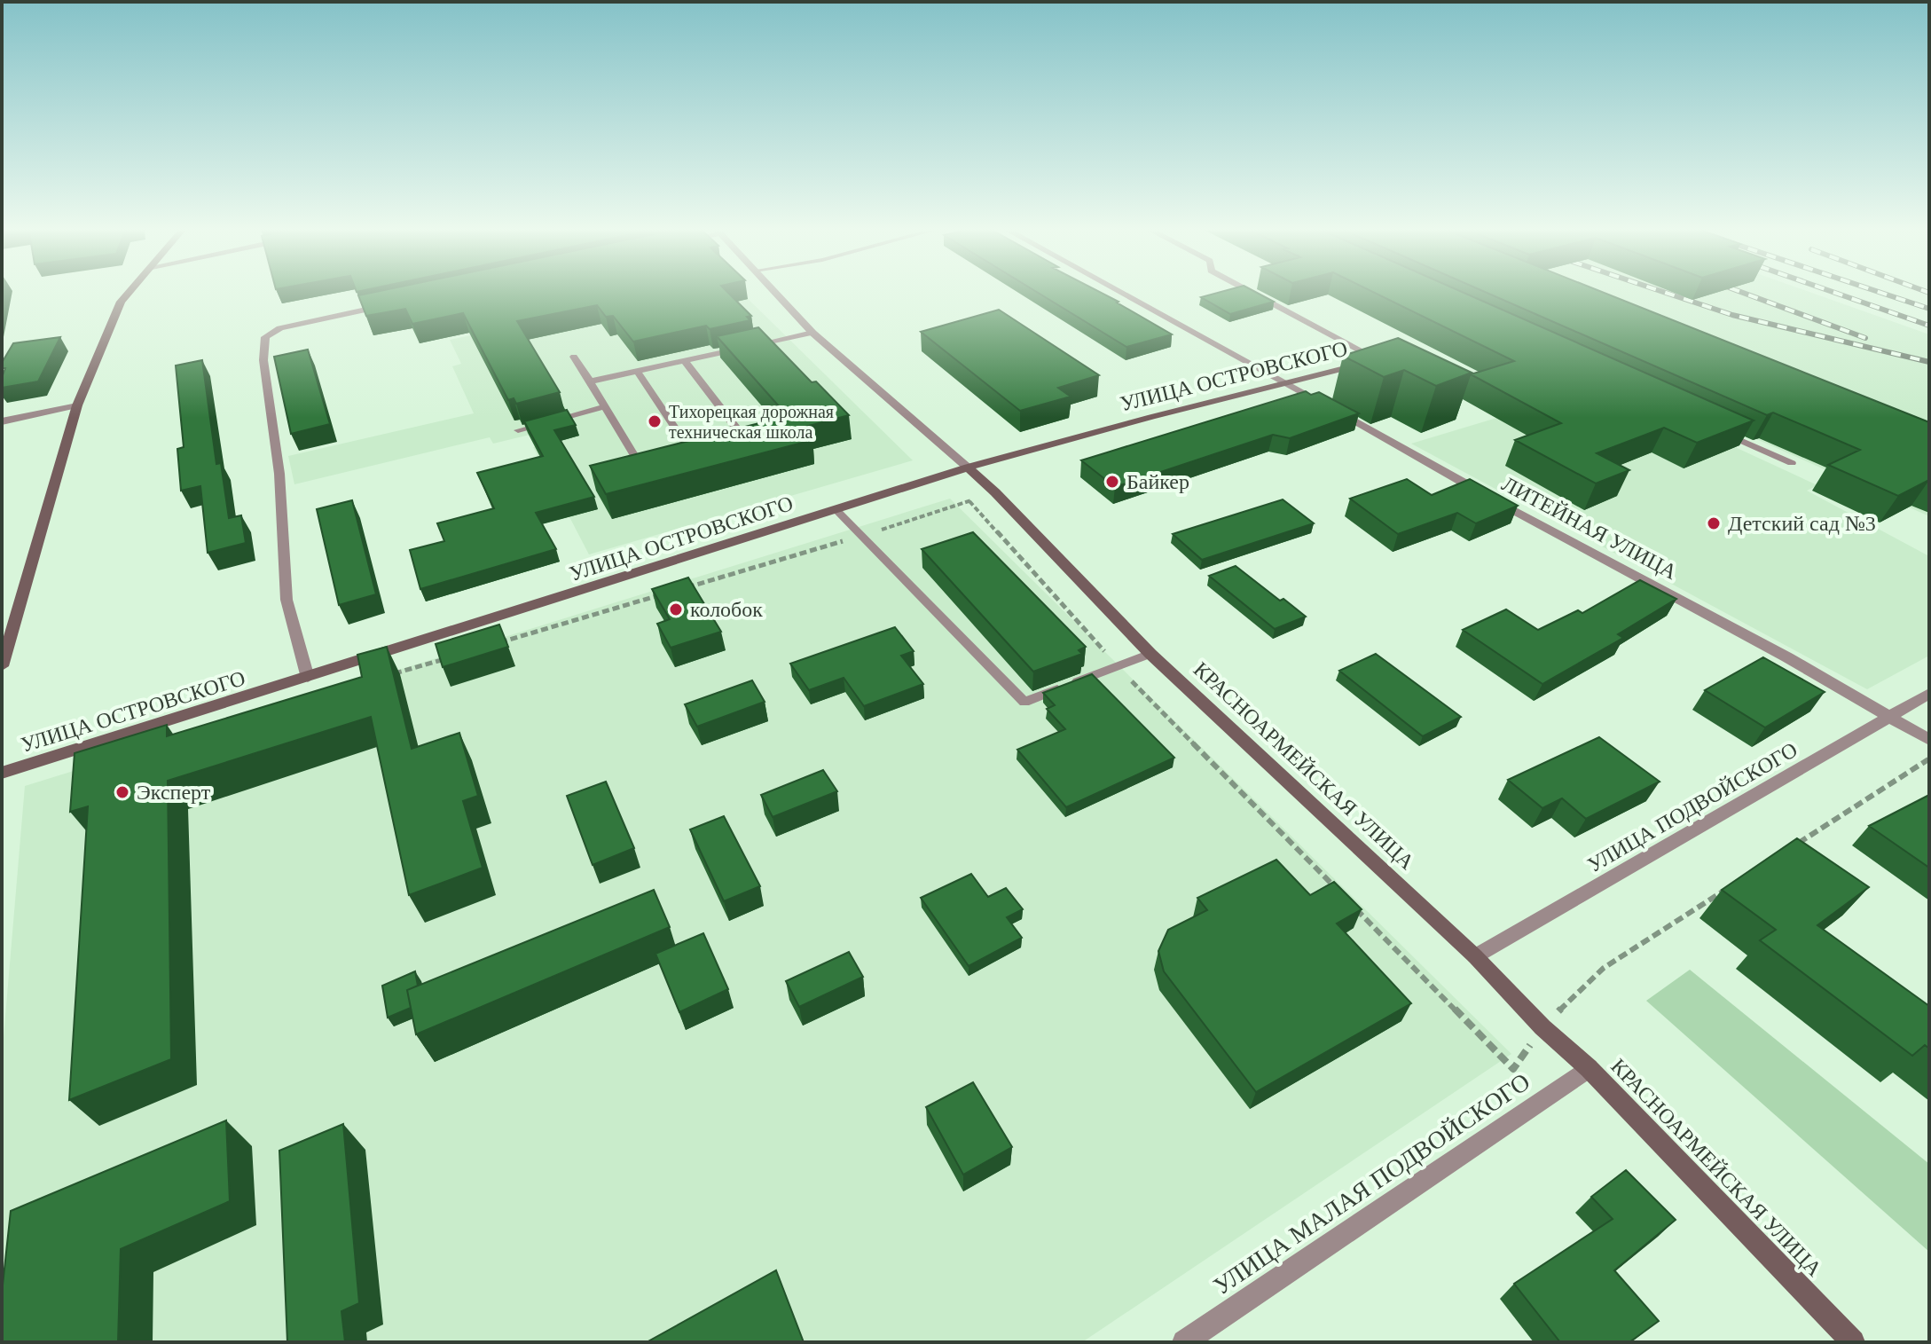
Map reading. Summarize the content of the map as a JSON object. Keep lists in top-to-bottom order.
{
  "streets": {
    "street": [
      "УЛИЦА ОСТРОВСКОГО",
      "ЛИТЕЙНАЯ УЛИЦА",
      "КРАСНОАРМЕЙСКАЯ УЛИЦА",
      "УЛИЦА ПОДВОЙСКОГО",
      "УЛИЦА МАЛАЯ ПОДВОЙСКОГО"
    ]
  },
  "crossings": [
    ["УЛИЦА ОСТРОВСКОГО", "ЛИТЕЙНАЯ УЛИЦА"],
    ["УЛИЦА ОСТРОВСКОГО", "КРАСНОАРМЕЙСКАЯ УЛИЦА"],
    ["ЛИТЕЙНАЯ УЛИЦА", "УЛИЦА ПОДВОЙСКОГО"],
    ["КРАСНОАРМЕЙСКАЯ УЛИЦА", "УЛИЦА ПОДВОЙСКОГО"],
    ["КРАСНОАРМЕЙСКАЯ УЛИЦА", "УЛИЦА МАЛАЯ ПОДВОЙСКОГО"]
  ],
  "places": [
    "Тихорецкая дорожная техническая школа",
    "Байкер",
    "Детский сад №3",
    "колобок",
    "Эксперт"
  ]
}
